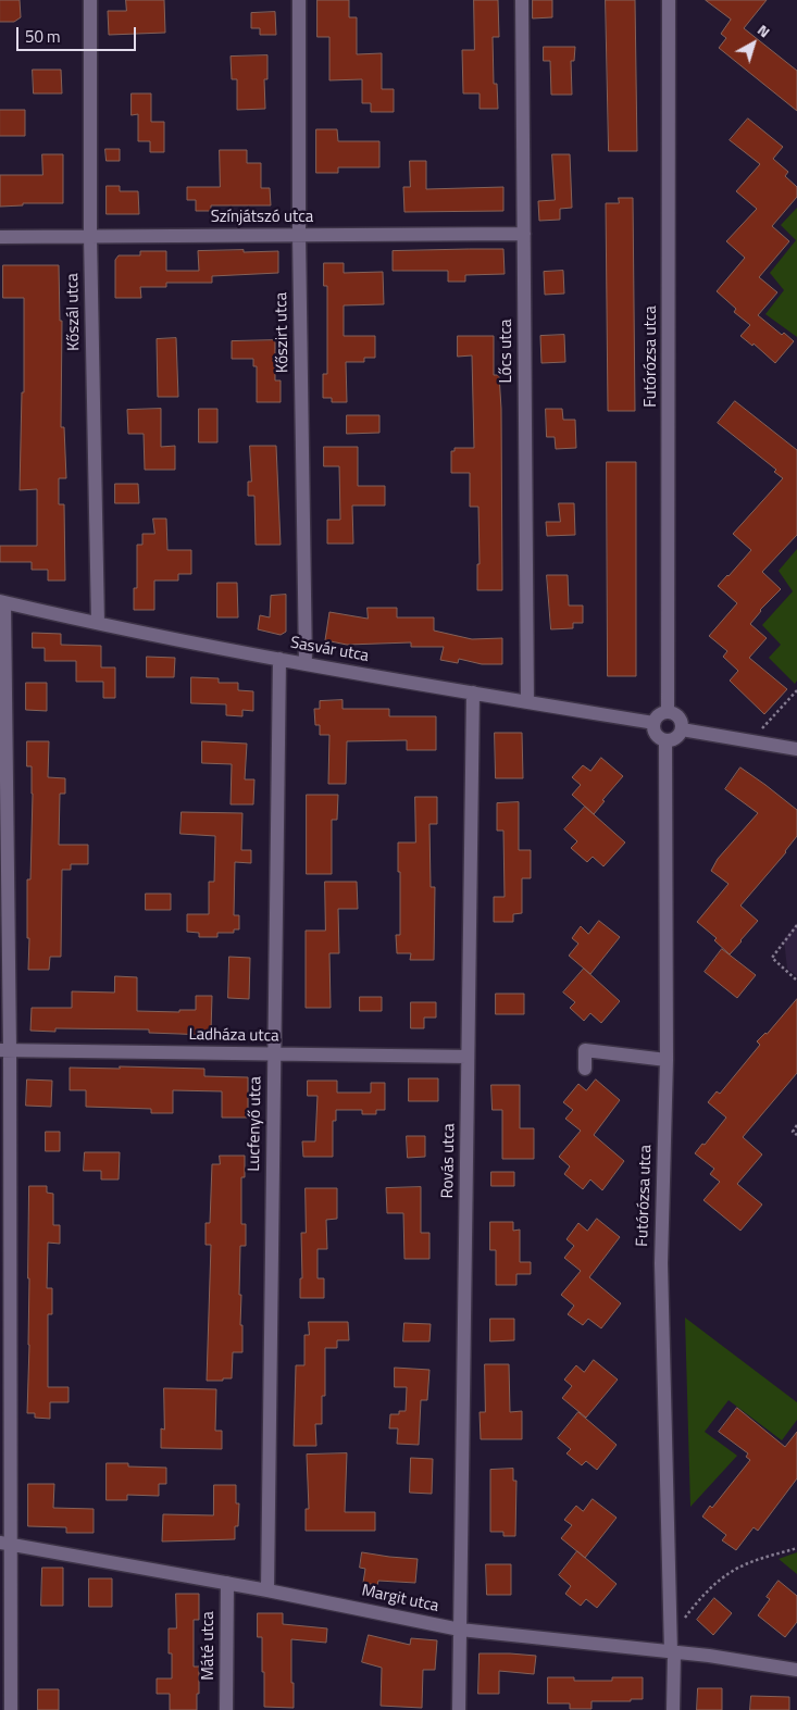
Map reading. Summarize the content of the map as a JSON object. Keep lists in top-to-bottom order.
{
  "streets": {
    "street": [
      "Színjátszó utca",
      "Kőszál utca",
      "Kőszirt utca",
      "Lőcs utca",
      "Futórózsa utca",
      "Sasvár utca",
      "Ladháza utca",
      "Lucfenyő utca",
      "Rovás utca",
      "Margit utca",
      "Máté utca"
    ]
  },
  "crossings": [
    ["Színjátszó utca", "Kőszál utca"],
    ["Színjátszó utca", "Kőszirt utca"],
    ["Színjátszó utca", "Lőcs utca"],
    ["Kőszál utca", "Sasvár utca"],
    ["Kőszirt utca", "Sasvár utca"],
    ["Lőcs utca", "Sasvár utca"],
    ["Futórózsa utca", "Sasvár utca"],
    ["Futórózsa utca", "Margit utca"],
    ["Sasvár utca", "Lucfenyő utca"],
    ["Sasvár utca", "Rovás utca"],
    ["Ladháza utca", "Lucfenyő utca"],
    ["Ladháza utca", "Rovás utca"],
    ["Lucfenyő utca", "Margit utca"],
    ["Rovás utca", "Margit utca"],
    ["Margit utca", "Máté utca"]
  ],
  "scale_bar": "50 m",
  "north": "top right"
}
